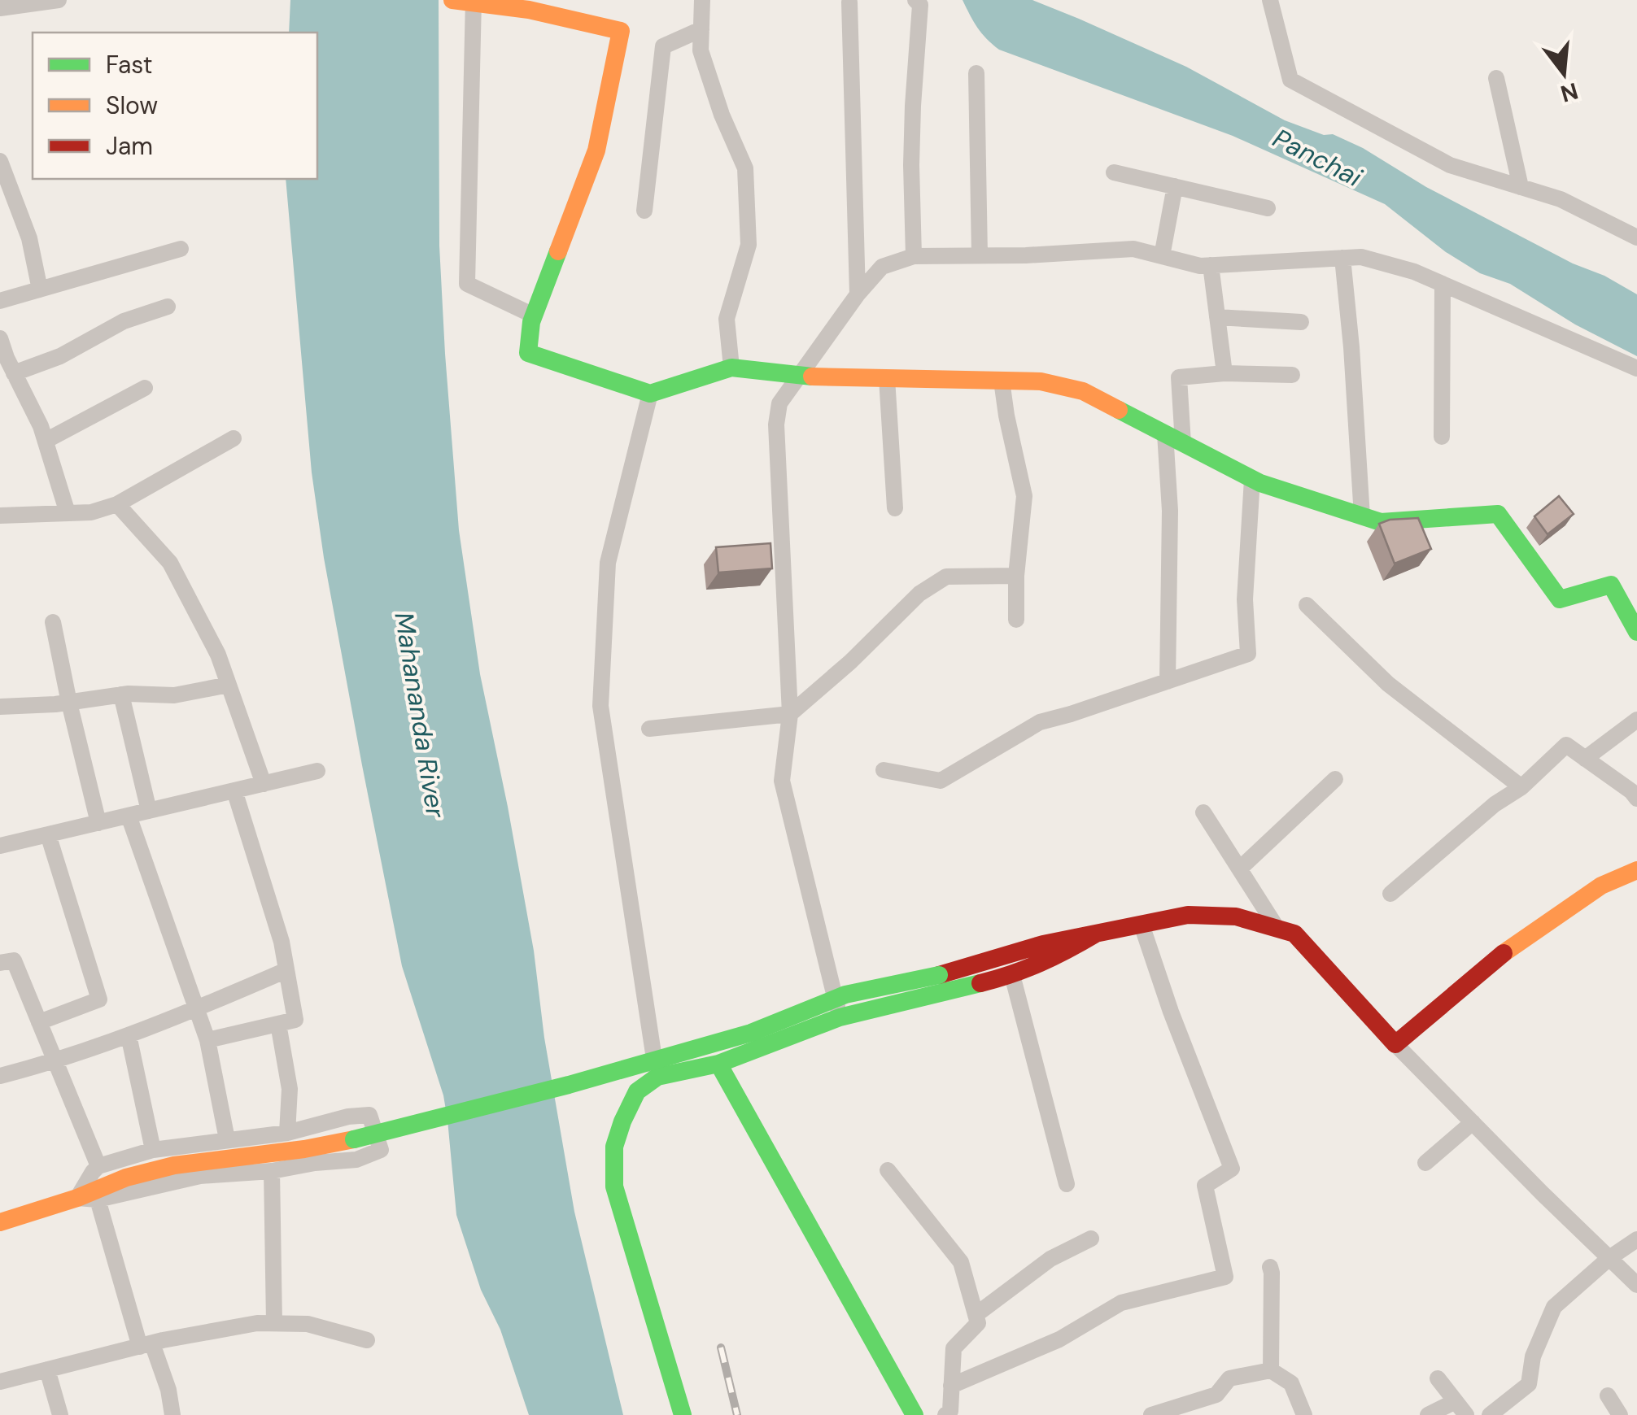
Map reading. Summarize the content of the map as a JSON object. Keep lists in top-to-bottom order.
{
  "water": ["Panchai", "Mahananda River"],
  "legend": ["Fast", "Slow", "Jam"],
  "north": "bottom"
}
